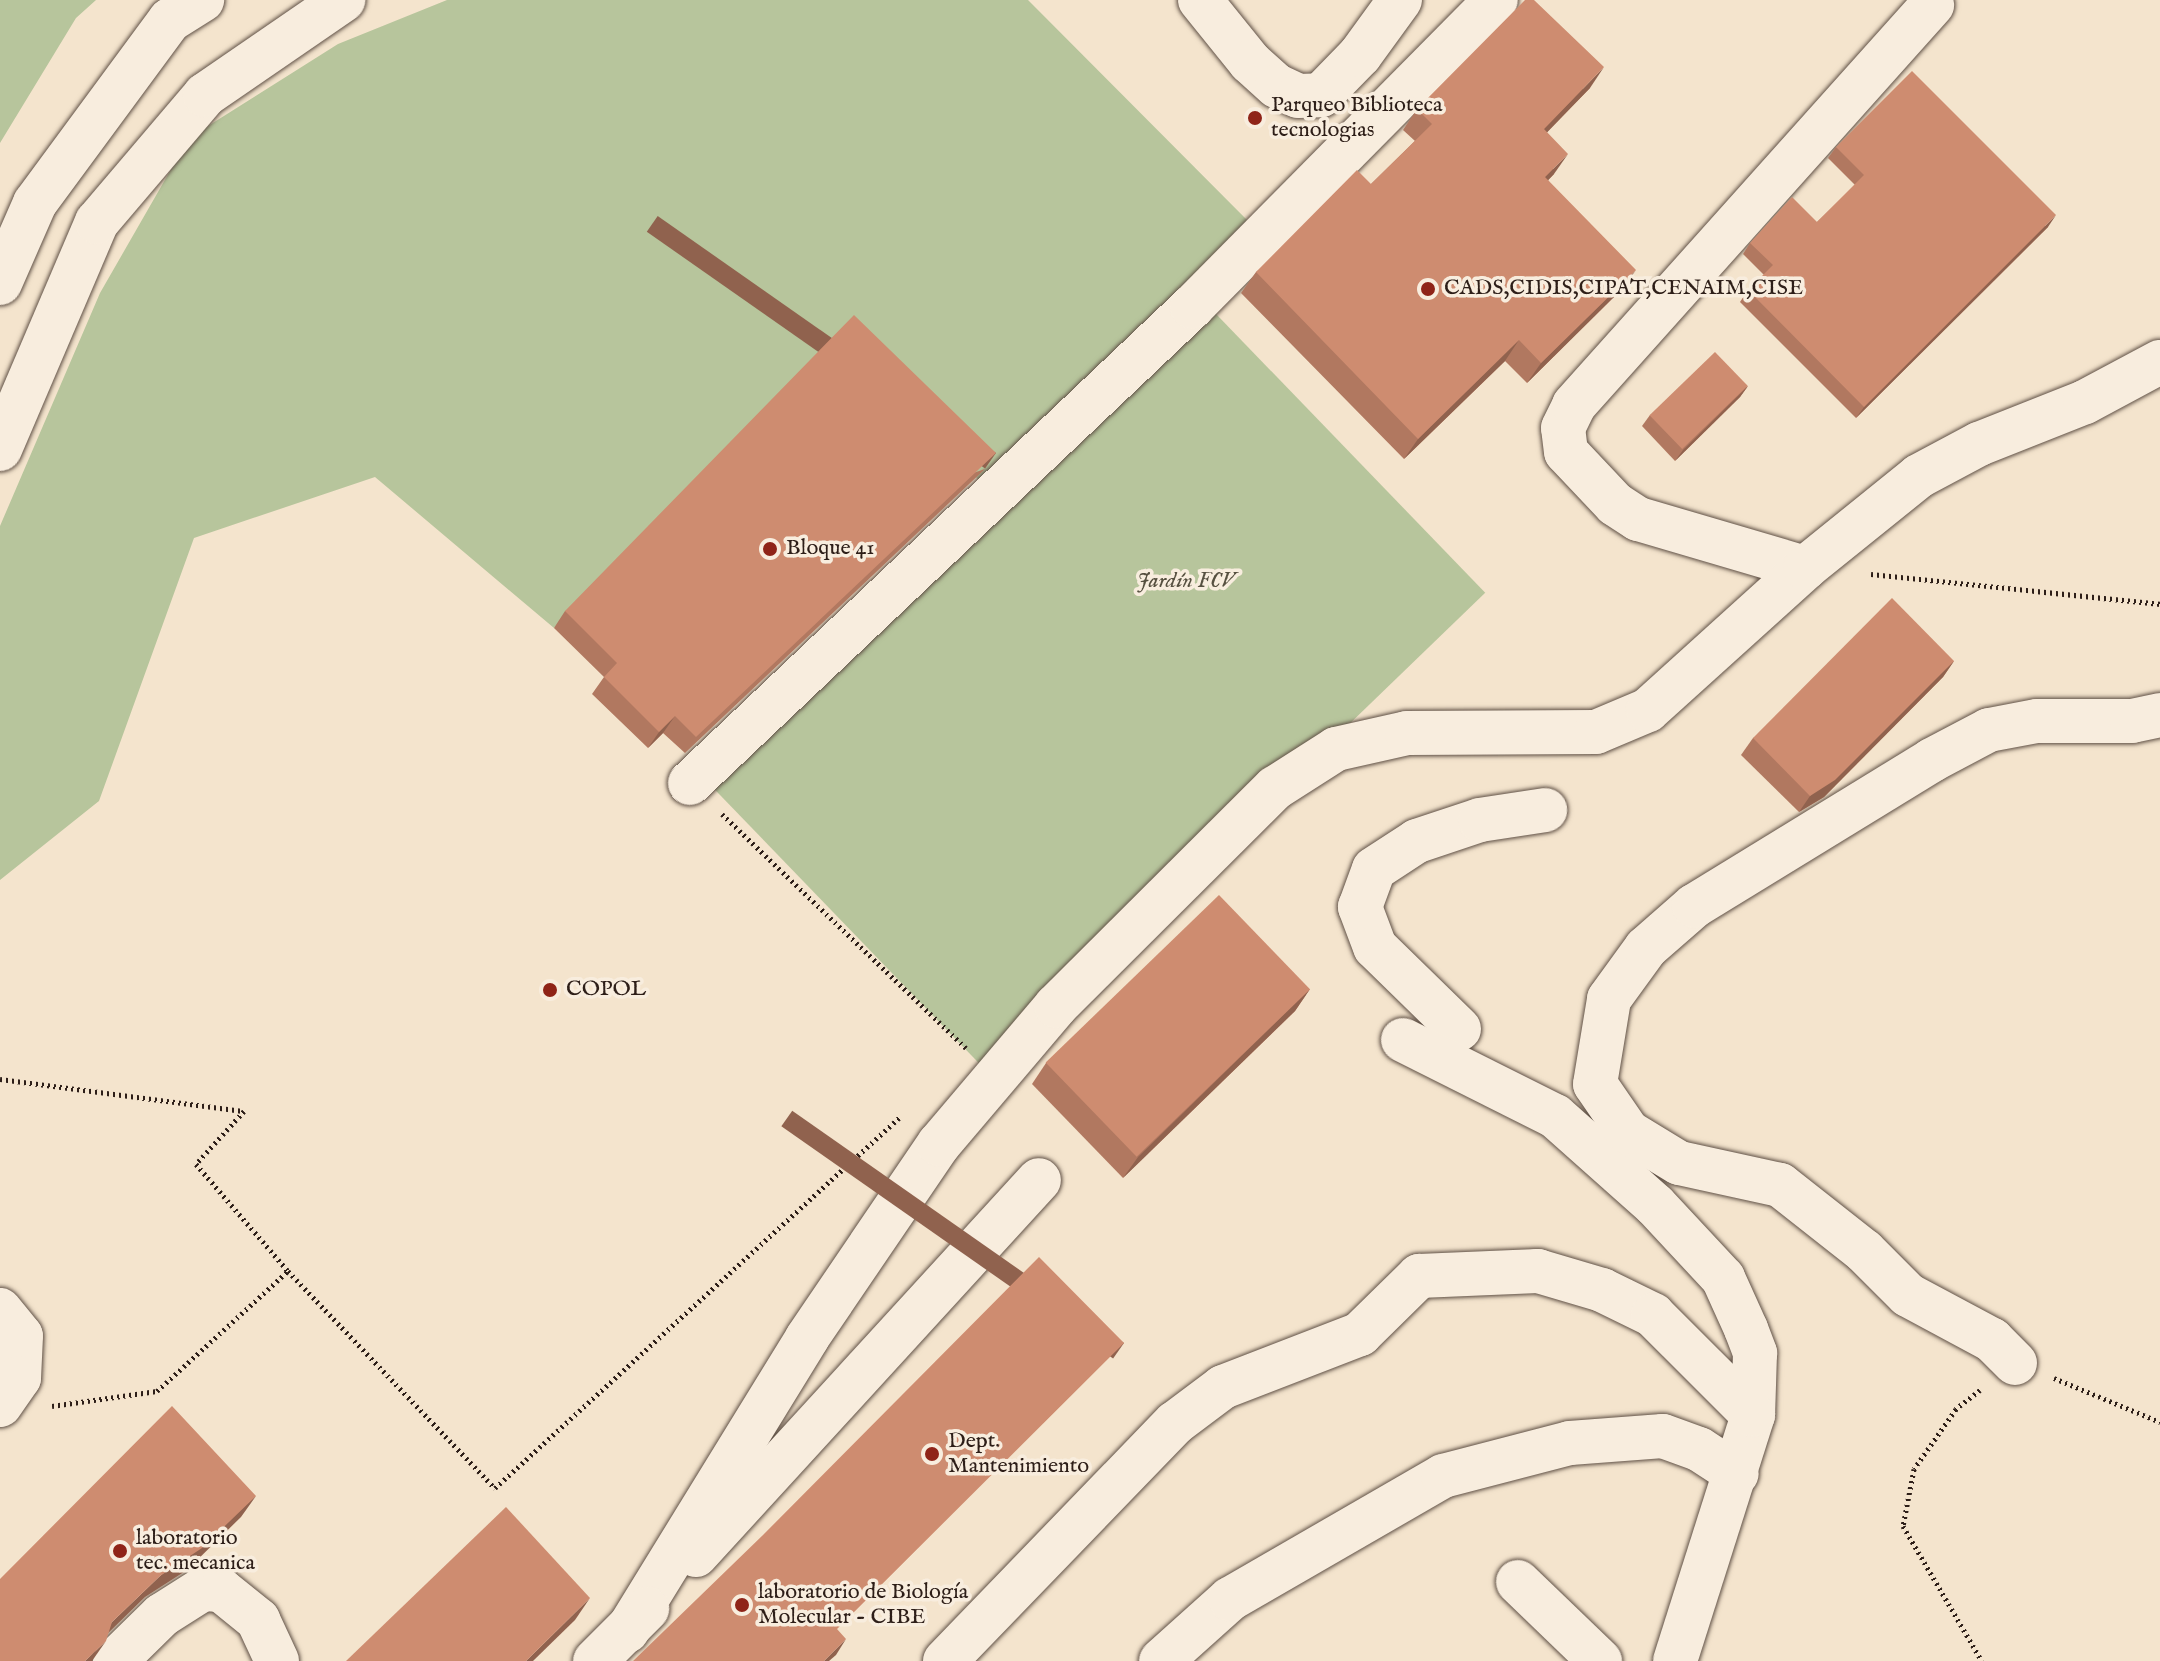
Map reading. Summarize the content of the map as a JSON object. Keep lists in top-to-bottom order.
{
  "parks": ["Jardín FCV"],
  "places": [
    "Parqueo Biblioteca tecnologias",
    "CADS,CIDIS,CIPAT,CENAIM,CISE",
    "Bloque 41",
    "COPOL",
    "Dept. Mantenimiento",
    "laboratorio tec. mecanica",
    "laboratorio de Biología Molecular - CIBE"
  ]
}
